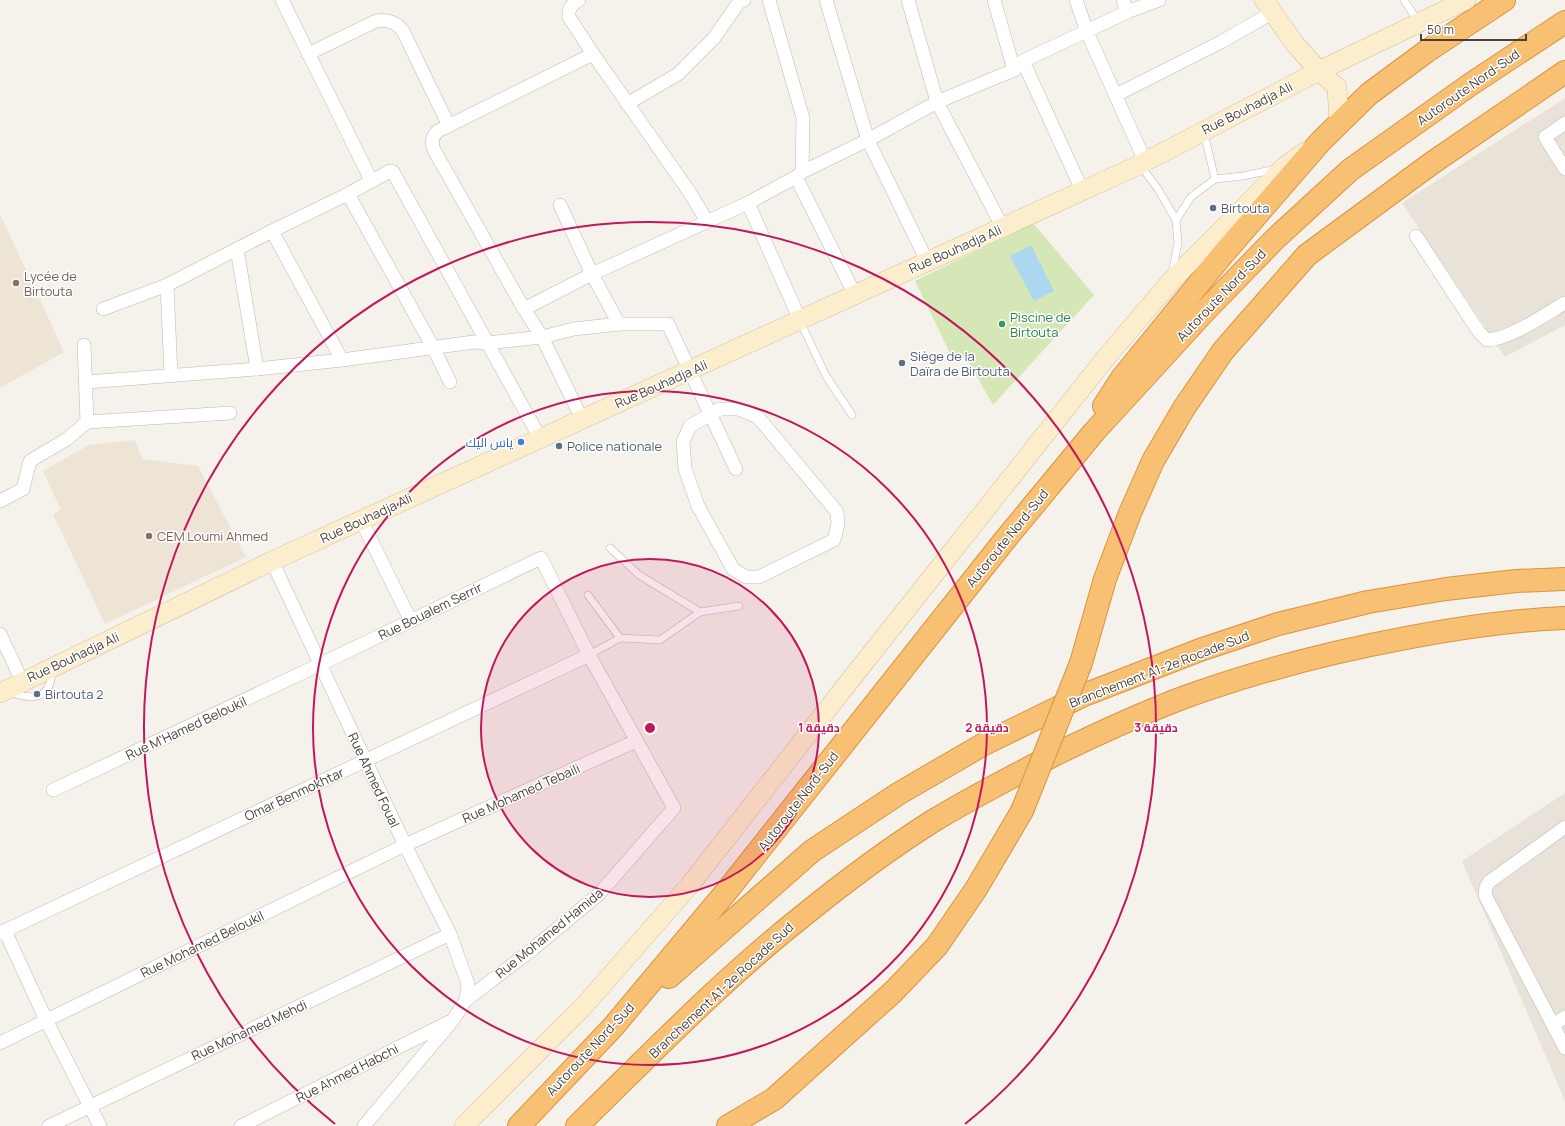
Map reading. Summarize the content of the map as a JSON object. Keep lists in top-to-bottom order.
{
  "streets": {
    "highway": ["Autoroute Nord-Sud", "Branchement A1-2e Rocade Sud"],
    "main road": ["Rue Bouhadja Ali"],
    "street": [
      "Rue Boualem Serrir",
      "Rue M'Hamed Beloukil",
      "Rue Ahmed Foual",
      "Rue Mohamed Tebaili",
      "Omar Benmokhtar",
      "Rue Mohamed Hamida",
      "Rue Mohamed Beloukil",
      "Rue Mohamed Mehdi",
      "Rue Ahmed Habchi"
    ]
  },
  "crossings": [
    ["Autoroute Nord-Sud", "Branchement A1-2e Rocade Sud"],
    ["Rue Bouhadja Ali", "Rue Ahmed Foual"],
    ["Rue Boualem Serrir", "Rue M'Hamed Beloukil"],
    ["Rue Boualem Serrir", "Rue Ahmed Foual"],
    ["Rue Boualem Serrir", "Omar Benmokhtar"],
    ["Rue M'Hamed Beloukil", "Rue Ahmed Foual"],
    ["Rue Ahmed Foual", "Rue Mohamed Tebaili"],
    ["Rue Ahmed Foual", "Omar Benmokhtar"],
    ["Rue Ahmed Foual", "Rue Mohamed Hamida"],
    ["Rue Ahmed Foual", "Rue Mohamed Beloukil"],
    ["Rue Ahmed Foual", "Rue Mohamed Mehdi"],
    ["Rue Mohamed Tebaili", "Rue Mohamed Hamida"],
    ["Rue Mohamed Tebaili", "Rue Mohamed Beloukil"]
  ],
  "places": [
    "Birtouta",
    "Lycée de Birtouta",
    "Piscine de Birtouta",
    "Siège de la Daïra de Birtouta",
    "ياس اليك",
    "Police nationale",
    "CEM Loumi Ahmed",
    "Birtouta 2"
  ],
  "scale_bar": "50 m",
  "rings": ["1 دقيقة", "2 دقيقة", "3 دقيقة"]
}
